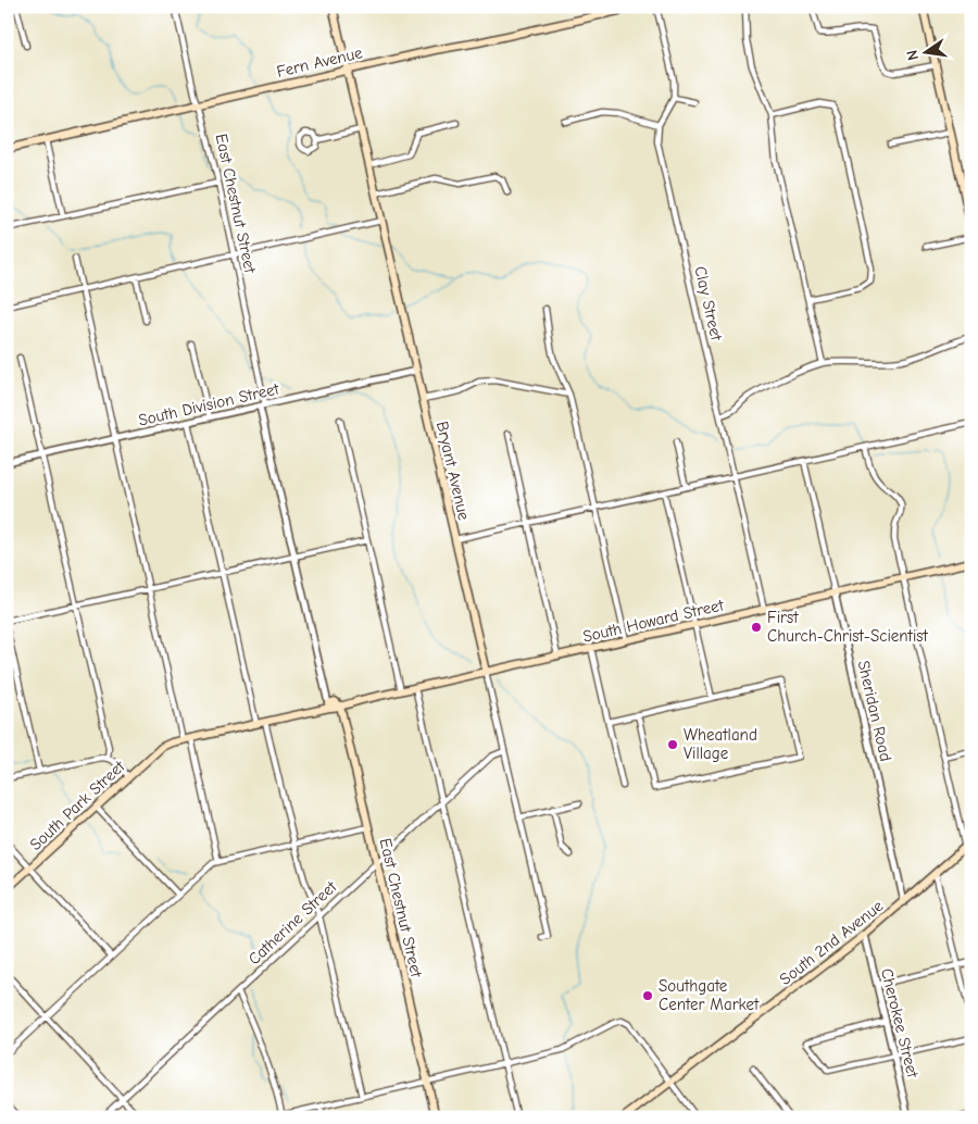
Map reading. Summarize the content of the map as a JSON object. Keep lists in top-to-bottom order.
{
  "streets": {
    "main road": [
      "Fern Avenue",
      "East Chestnut Street",
      "Bryant Avenue",
      "South Howard Street",
      "South Park Street",
      "South 2nd Avenue"
    ],
    "street": [
      "Clay Street",
      "South Division Street",
      "Sheridan Road",
      "Catherine Street",
      "Cherokee Street"
    ]
  },
  "crossings": [
    ["Fern Avenue", "East Chestnut Street"],
    ["Fern Avenue", "Bryant Avenue"],
    ["East Chestnut Street", "South Division Street"],
    ["East Chestnut Street", "South Howard Street"],
    ["East Chestnut Street", "Catherine Street"],
    ["Clay Street", "South Howard Street"],
    ["South Division Street", "Bryant Avenue"],
    ["Bryant Avenue", "South Howard Street"],
    ["Bryant Avenue", "Catherine Street"],
    ["South Howard Street", "Sheridan Road"],
    ["Sheridan Road", "South 2nd Avenue"],
    ["South 2nd Avenue", "Cherokee Street"]
  ],
  "places": ["First Church-Christ-Scientist", "Wheatland Village", "Southgate Center Market"],
  "north": "left"
}
